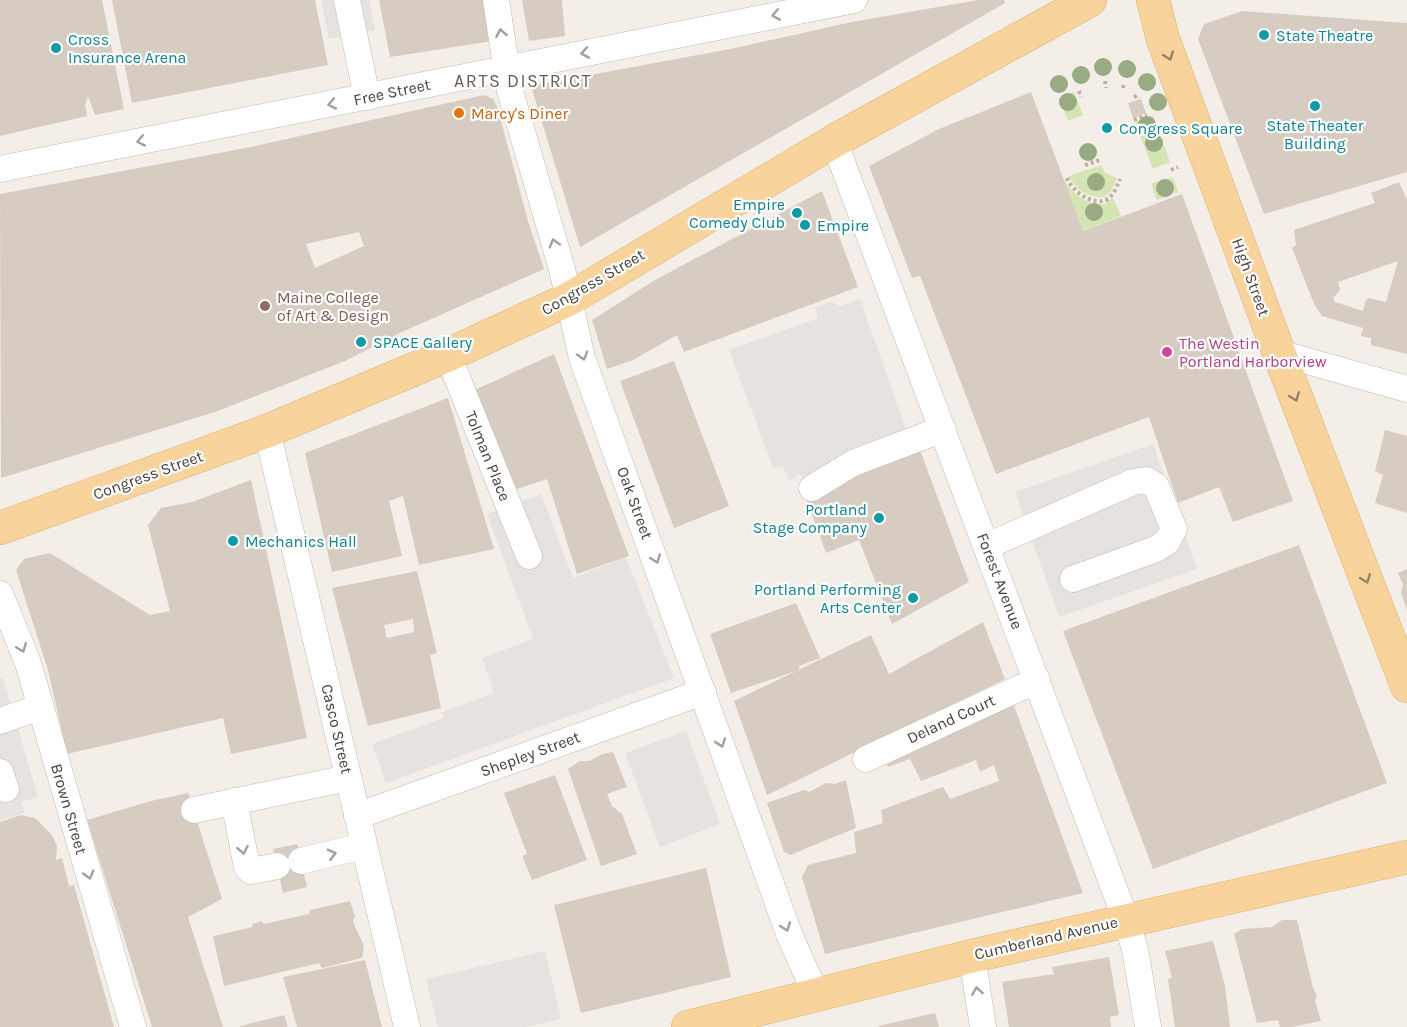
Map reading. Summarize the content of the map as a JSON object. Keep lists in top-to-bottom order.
{
  "streets": {
    "main road": ["High Street", "Congress Street", "Cumberland Avenue"],
    "street": [
      "Free Street",
      "Tolman Place",
      "Oak Street",
      "Forest Avenue",
      "Deland Court",
      "Casco Street",
      "Shepley Street",
      "Brown Street"
    ]
  },
  "crossings": [
    ["Free Street", "Oak Street"],
    ["Congress Street", "Tolman Place"],
    ["Congress Street", "Oak Street"],
    ["Congress Street", "Forest Avenue"],
    ["Congress Street", "Casco Street"],
    ["Oak Street", "Shepley Street"],
    ["Oak Street", "Cumberland Avenue"],
    ["Forest Avenue", "Deland Court"],
    ["Forest Avenue", "Cumberland Avenue"],
    ["Casco Street", "Shepley Street"]
  ],
  "one_way": ["Free Street", "High Street", "Brown Street"],
  "districts": ["ARTS DISTRICT"],
  "places": [
    "State Theatre",
    "Cross Insurance Arena",
    "State Theater Building",
    "Marcy's Diner",
    "Congress Square",
    "Empire Comedy Club",
    "Empire",
    "Maine College of Art & Design",
    "SPACE Gallery",
    "The Westin Portland Harborview",
    "Portland Stage Company",
    "Mechanics Hall",
    "Portland Performing Arts Center"
  ]
}
